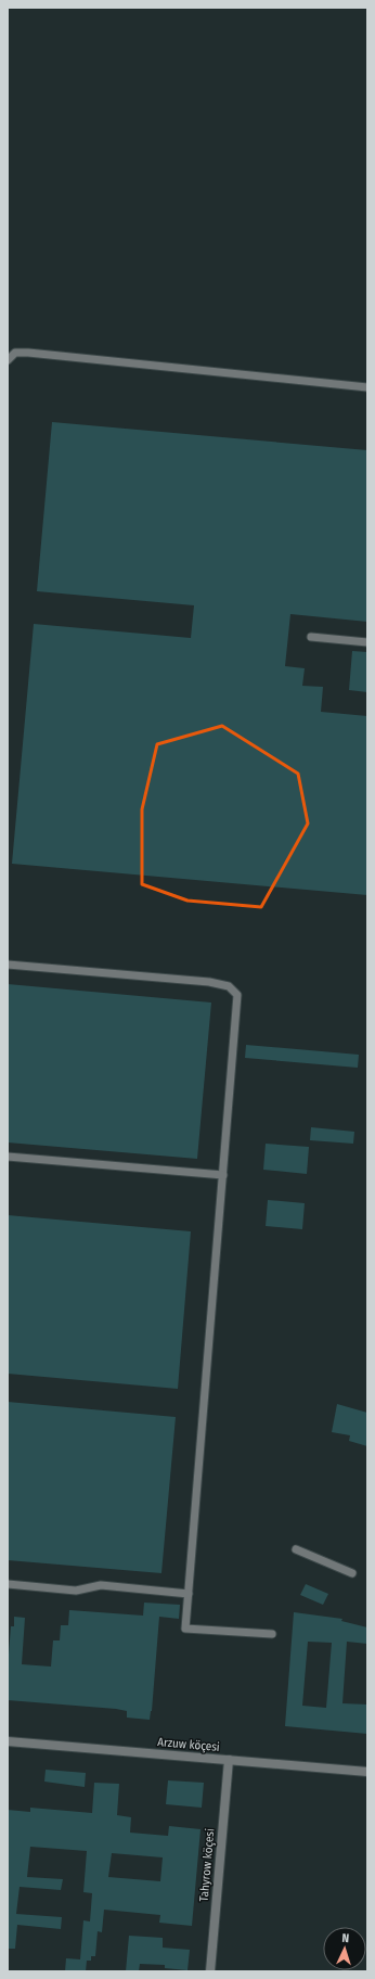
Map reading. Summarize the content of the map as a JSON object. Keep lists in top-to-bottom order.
{
  "streets": {
    "street": ["Arzuw köçesi", "Tahyrow köçesi"]
  },
  "crossings": [
    ["Arzuw köçesi", "Tahyrow köçesi"]
  ],
  "north": "top"
}
